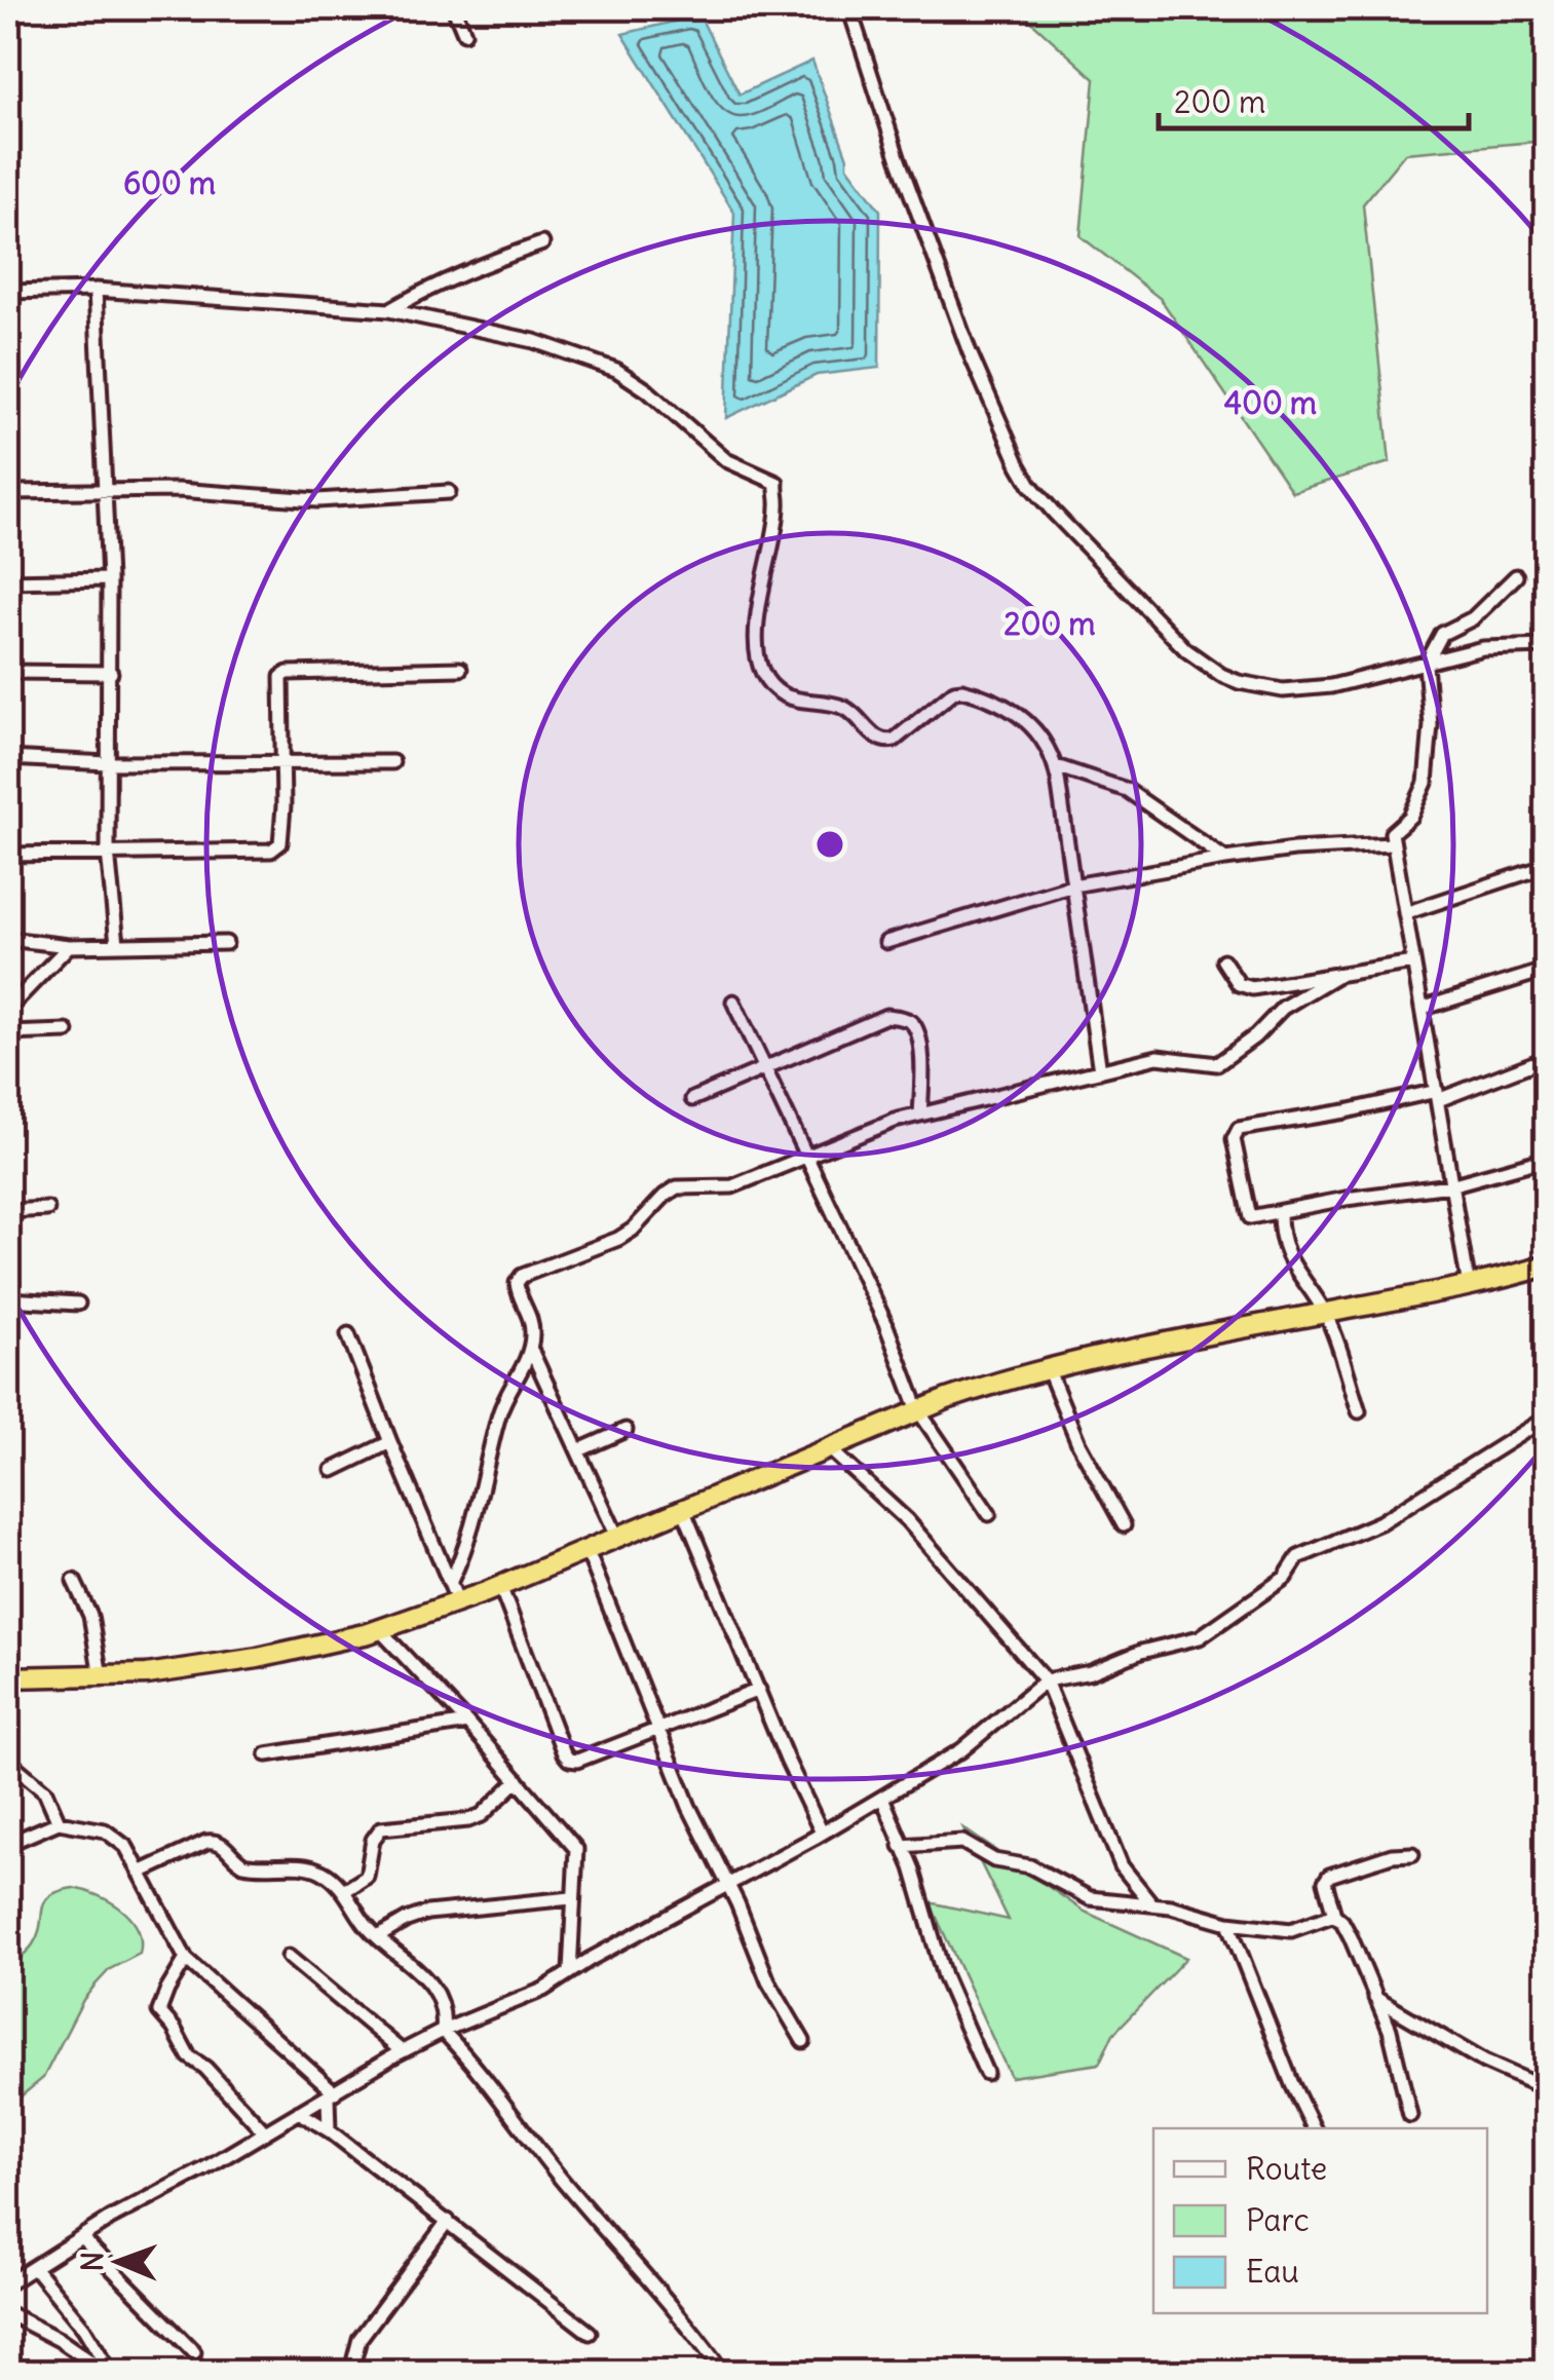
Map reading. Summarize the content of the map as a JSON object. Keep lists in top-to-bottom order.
{
  "legend": ["Route", "Parc", "Eau"],
  "scale_bar": "200 m",
  "north": "left",
  "rings": ["600 m", "400 m", "200 m"]
}
